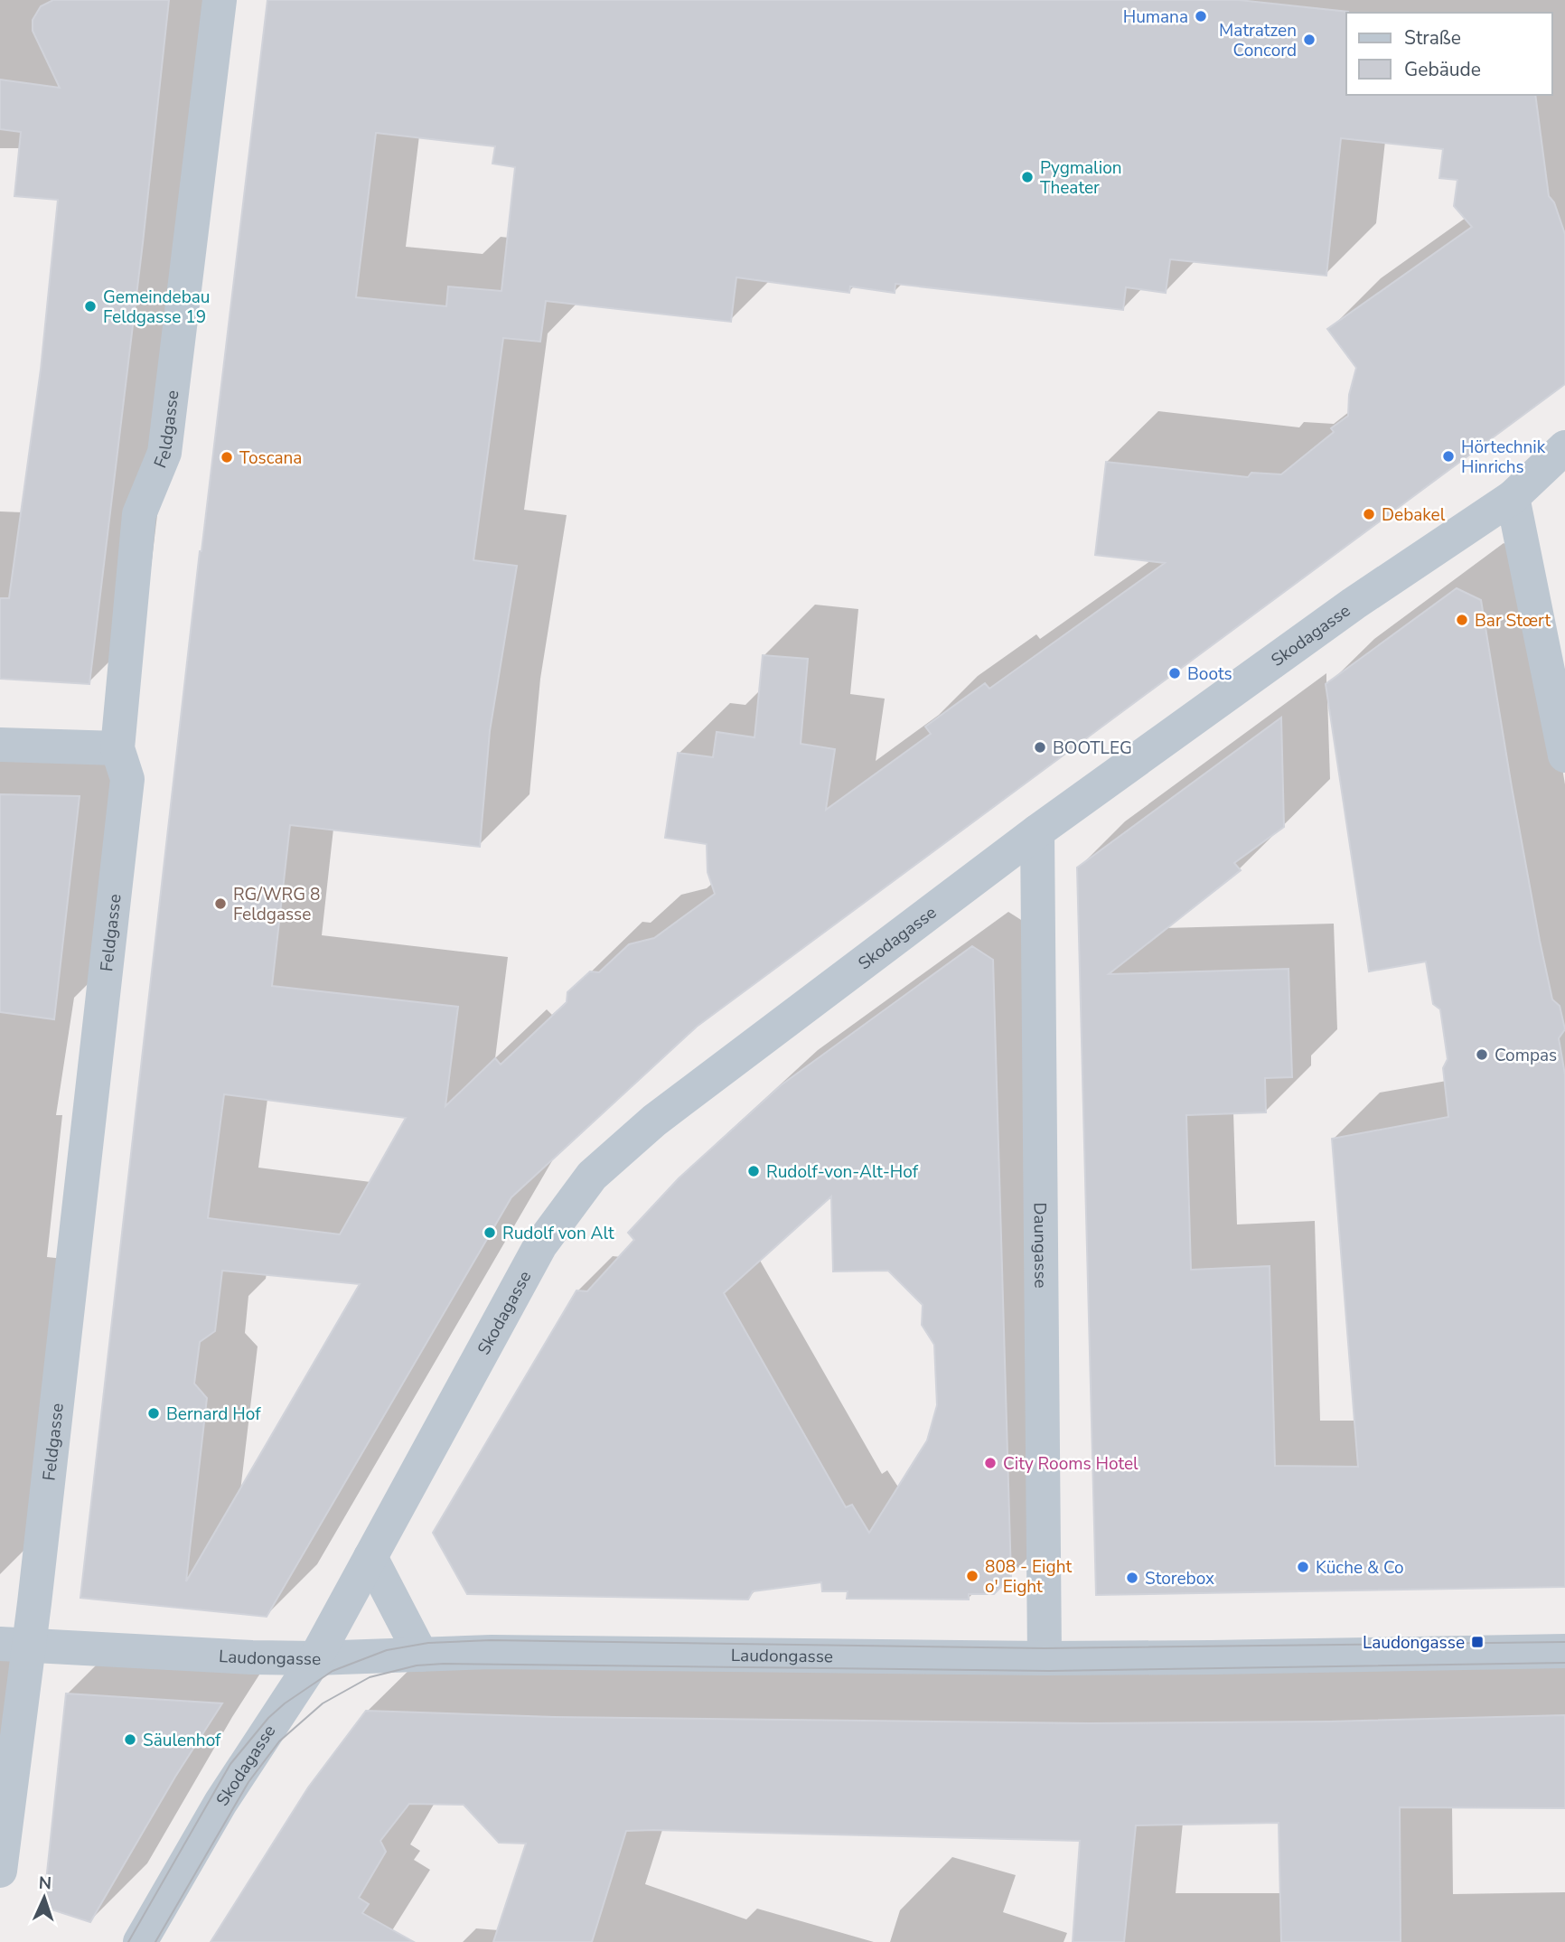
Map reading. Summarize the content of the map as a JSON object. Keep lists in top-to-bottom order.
{
  "streets": {
    "street": [
      "Feldgasse",
      "Skodagasse",
      "Daungasse",
      "Laudongasse"
    ]
  },
  "crossings": [
    ["Feldgasse", "Laudongasse"],
    ["Skodagasse", "Daungasse"],
    ["Skodagasse", "Laudongasse"],
    ["Daungasse", "Laudongasse"]
  ],
  "places": {
    "other": [
      "Humana",
      "Matratzen Concord",
      "Pygmalion Theater",
      "Gemeindebau Feldgasse 19",
      "Hörtechnik Hinrichs",
      "Toscana",
      "Debakel",
      "Bar Stœrt",
      "Boots",
      "BOOTLEG",
      "RG/WRG 8 Feldgasse",
      "Compas",
      "Rudolf-von-Alt-Hof",
      "Rudolf von Alt",
      "Bernard Hof",
      "City Rooms Hotel",
      "Küche & Co",
      "808 - Eight o' Eight",
      "Storebox",
      "Säulenhof"
    ],
    "transit": ["Laudongasse"]
  },
  "legend": ["Straße", "Gebäude"],
  "north": "top"
}
